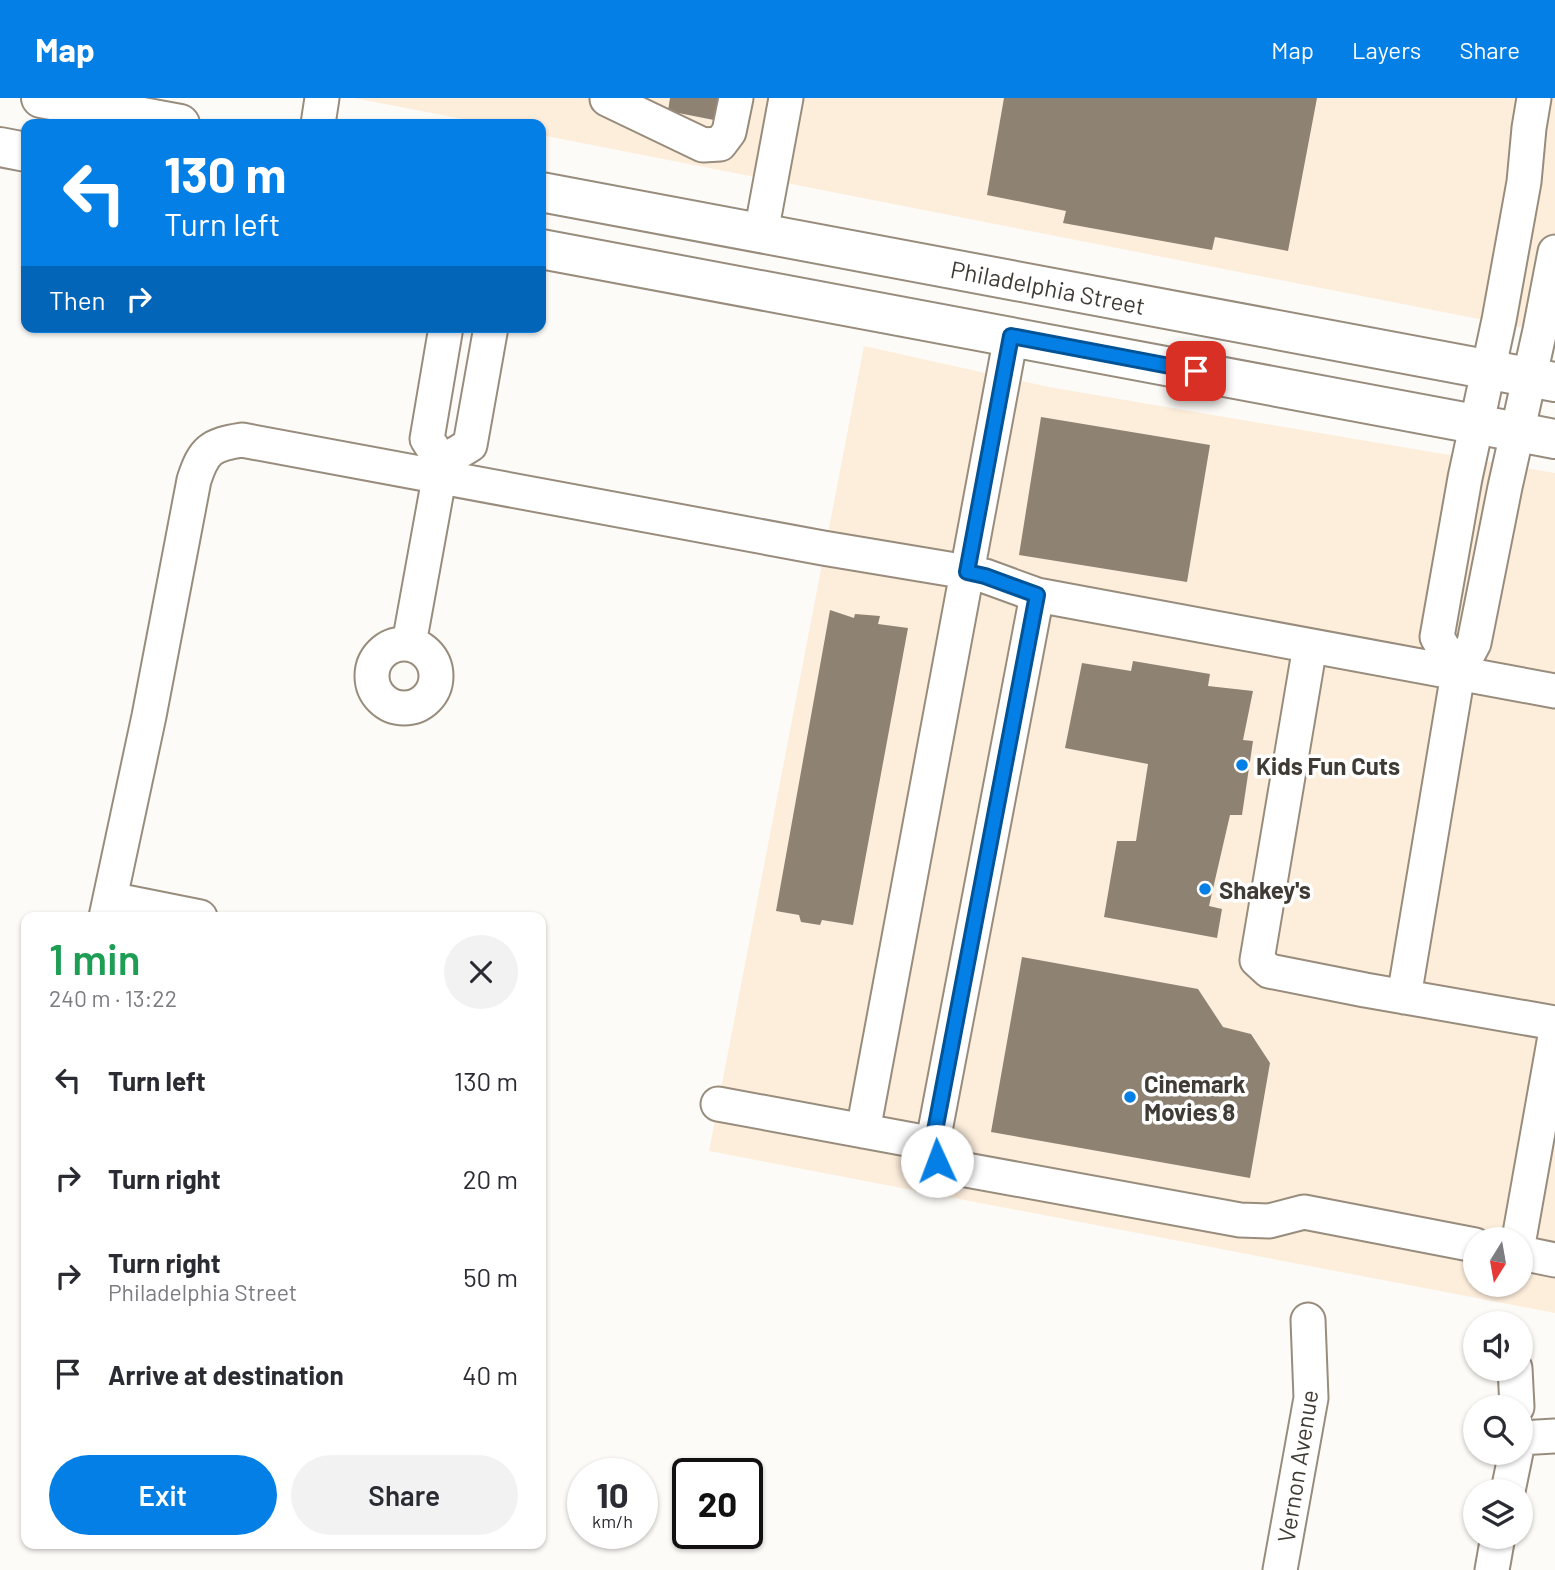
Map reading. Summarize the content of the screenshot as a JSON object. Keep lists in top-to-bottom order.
{
  "streets": {
    "main road": ["Philadelphia Street"],
    "street": ["Vernon Avenue"]
  },
  "places": ["Kids Fun Cuts", "Shakey's", "Cinemark Movies 8"],
  "north": "bottom",
  "page": {
    "header": "Map",
    "nav": ["Map", "Layers", "Share"],
    "turn": ["130 m", "Turn left"],
    "then": "Then",
    "heading": ["1 min", "240 m · 13:22"],
    "list": [
      {
        "name": "Turn left",
        "value": "130 m"
      },
      {
        "name": "Turn right",
        "value": "20 m"
      },
      {
        "name": "Turn right",
        "note": "Philadelphia Street",
        "value": "50 m"
      },
      {
        "name": "Arrive at destination",
        "value": "40 m"
      }
    ],
    "buttons": ["Exit", "Share"],
    "speed": "10 km/h",
    "limit": "20"
  }
}
